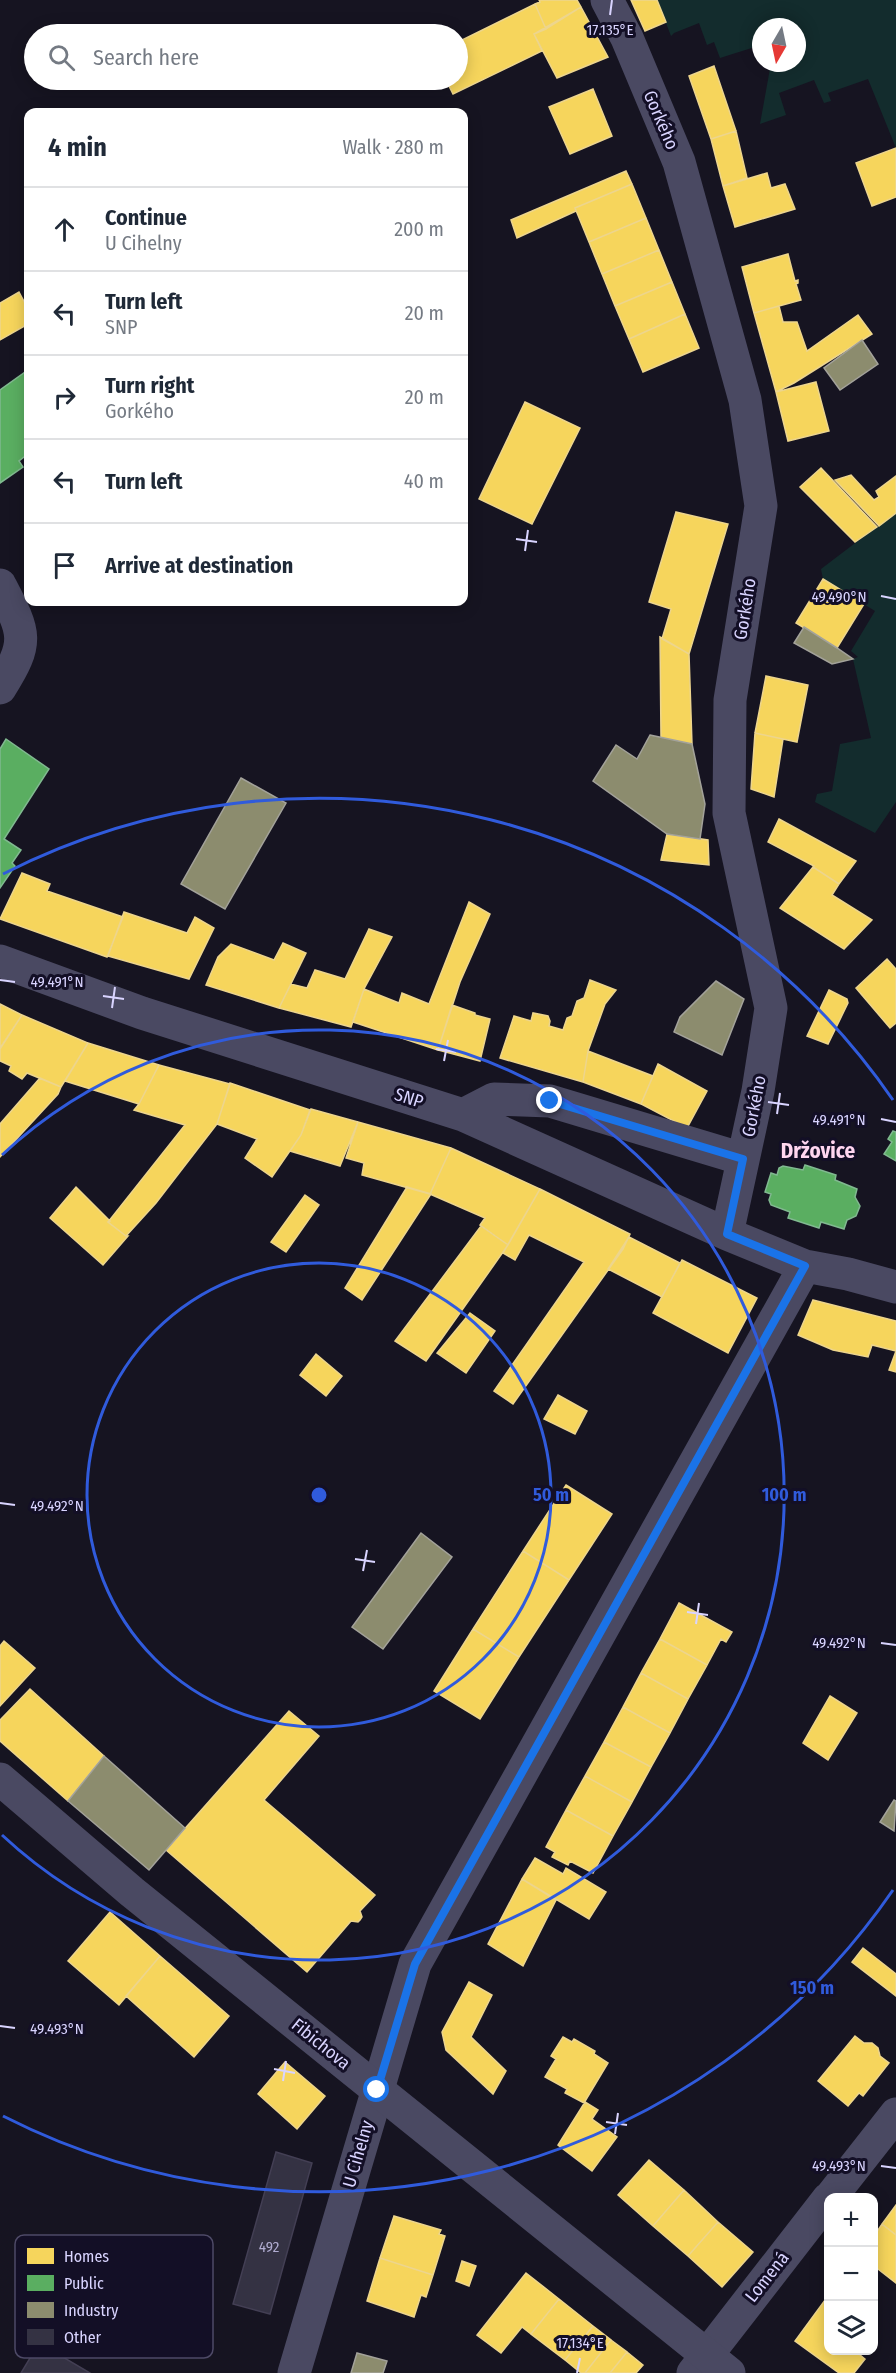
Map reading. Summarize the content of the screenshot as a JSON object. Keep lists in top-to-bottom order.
{
  "streets": {
    "street": [
      "Gorkého",
      "SNP",
      "Fibichova",
      "U Cihelny",
      "Lomená"
    ]
  },
  "crossings": [
    ["Gorkého", "SNP"],
    ["SNP", "U Cihelny"],
    ["Fibichova", "U Cihelny"],
    ["Fibichova", "Lomená"]
  ],
  "districts": ["Držovice"],
  "house_numbers": ["492"],
  "legend": [
    "Homes",
    "Public",
    "Industry",
    "Other"
  ],
  "north": "bottom",
  "page": {
    "search": "Search here",
    "heading": ["4 min", "Walk · 280 m"],
    "list": [
      ["Continue", "U Cihelny", "200 m"],
      ["Turn left", "SNP", "20 m"],
      ["Turn right", "Gorkého", "20 m"],
      ["Turn left", "40 m"],
      "Arrive at destination"
    ],
    "map_buttons": ["+", "−"]
  },
  "coordinates": [
    "17.135°E",
    "49.490°N",
    "49.491°N",
    "49.492°N",
    "49.493°N",
    "17.134°E"
  ],
  "rings": ["50 m", "100 m", "150 m"]
}
